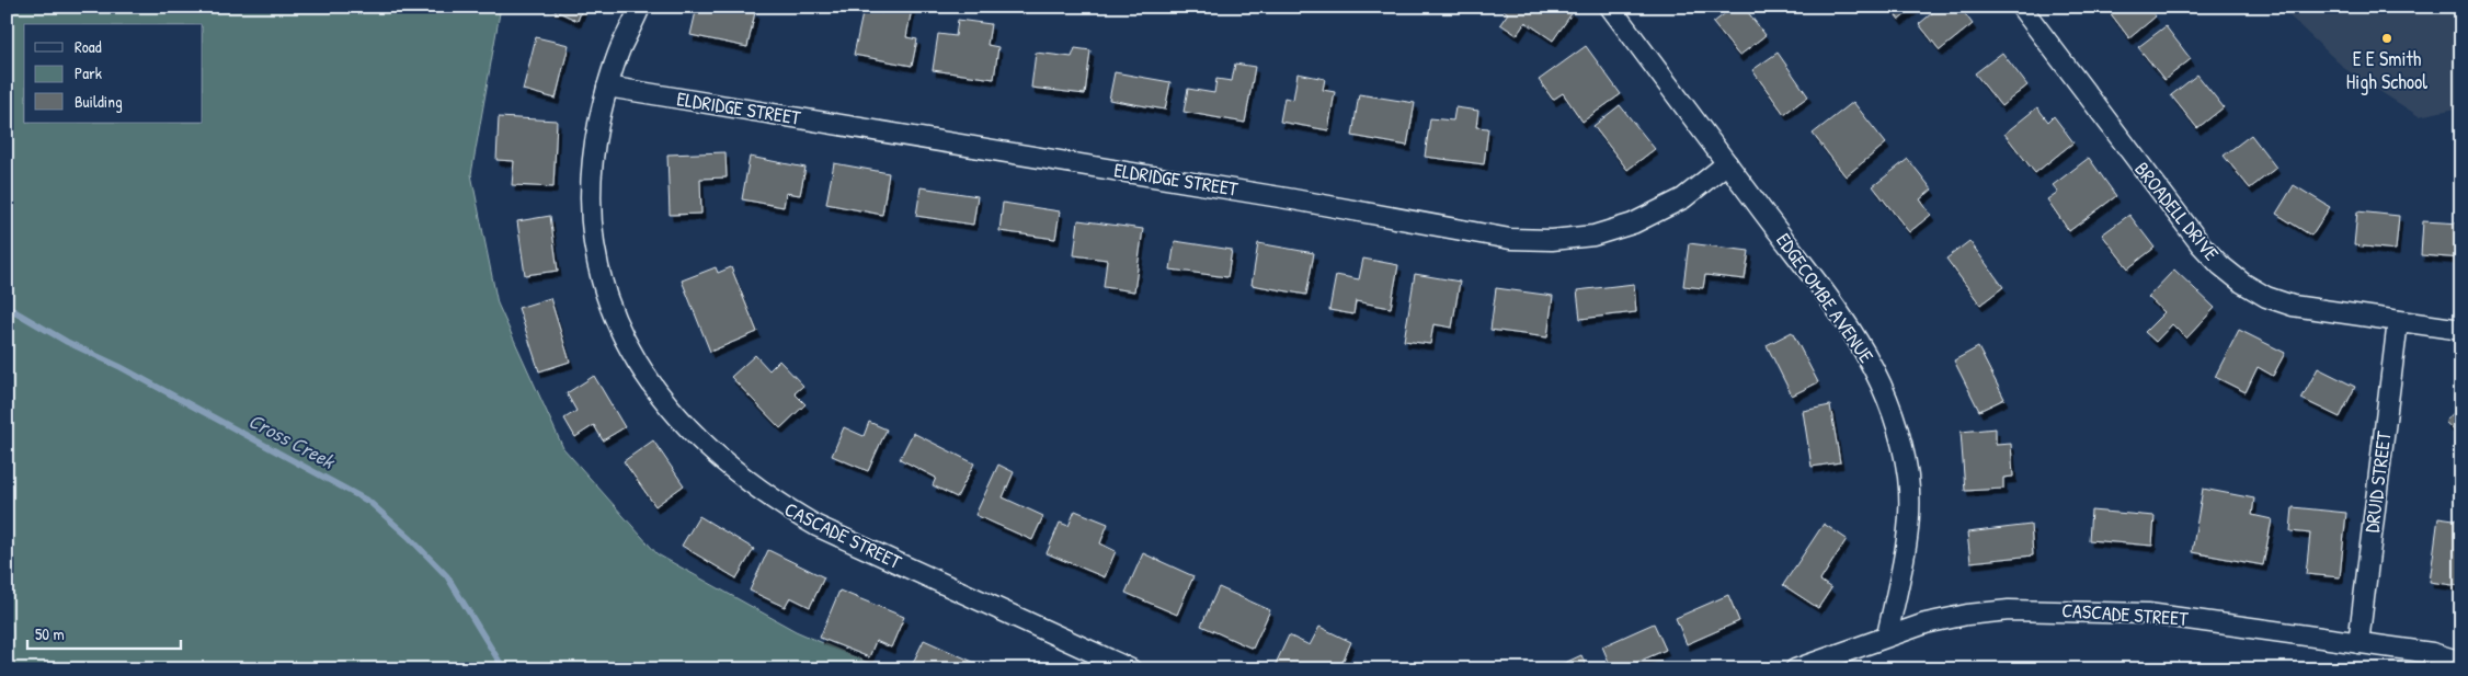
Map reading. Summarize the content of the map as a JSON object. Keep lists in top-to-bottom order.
{
  "streets": {
    "street": [
      "ELDRIDGE STREET",
      "BROADELL DRIVE",
      "EDGECOMBE AVENUE",
      "DRUID STREET",
      "CASCADE STREET"
    ]
  },
  "crossings": [
    ["ELDRIDGE STREET", "EDGECOMBE AVENUE"],
    ["ELDRIDGE STREET", "CASCADE STREET"],
    ["BROADELL DRIVE", "DRUID STREET"],
    ["EDGECOMBE AVENUE", "CASCADE STREET"],
    ["DRUID STREET", "CASCADE STREET"]
  ],
  "water": ["Cross Creek"],
  "places": ["E E Smith High School"],
  "legend": ["Road", "Park", "Building"],
  "scale_bar": "50 m"
}
